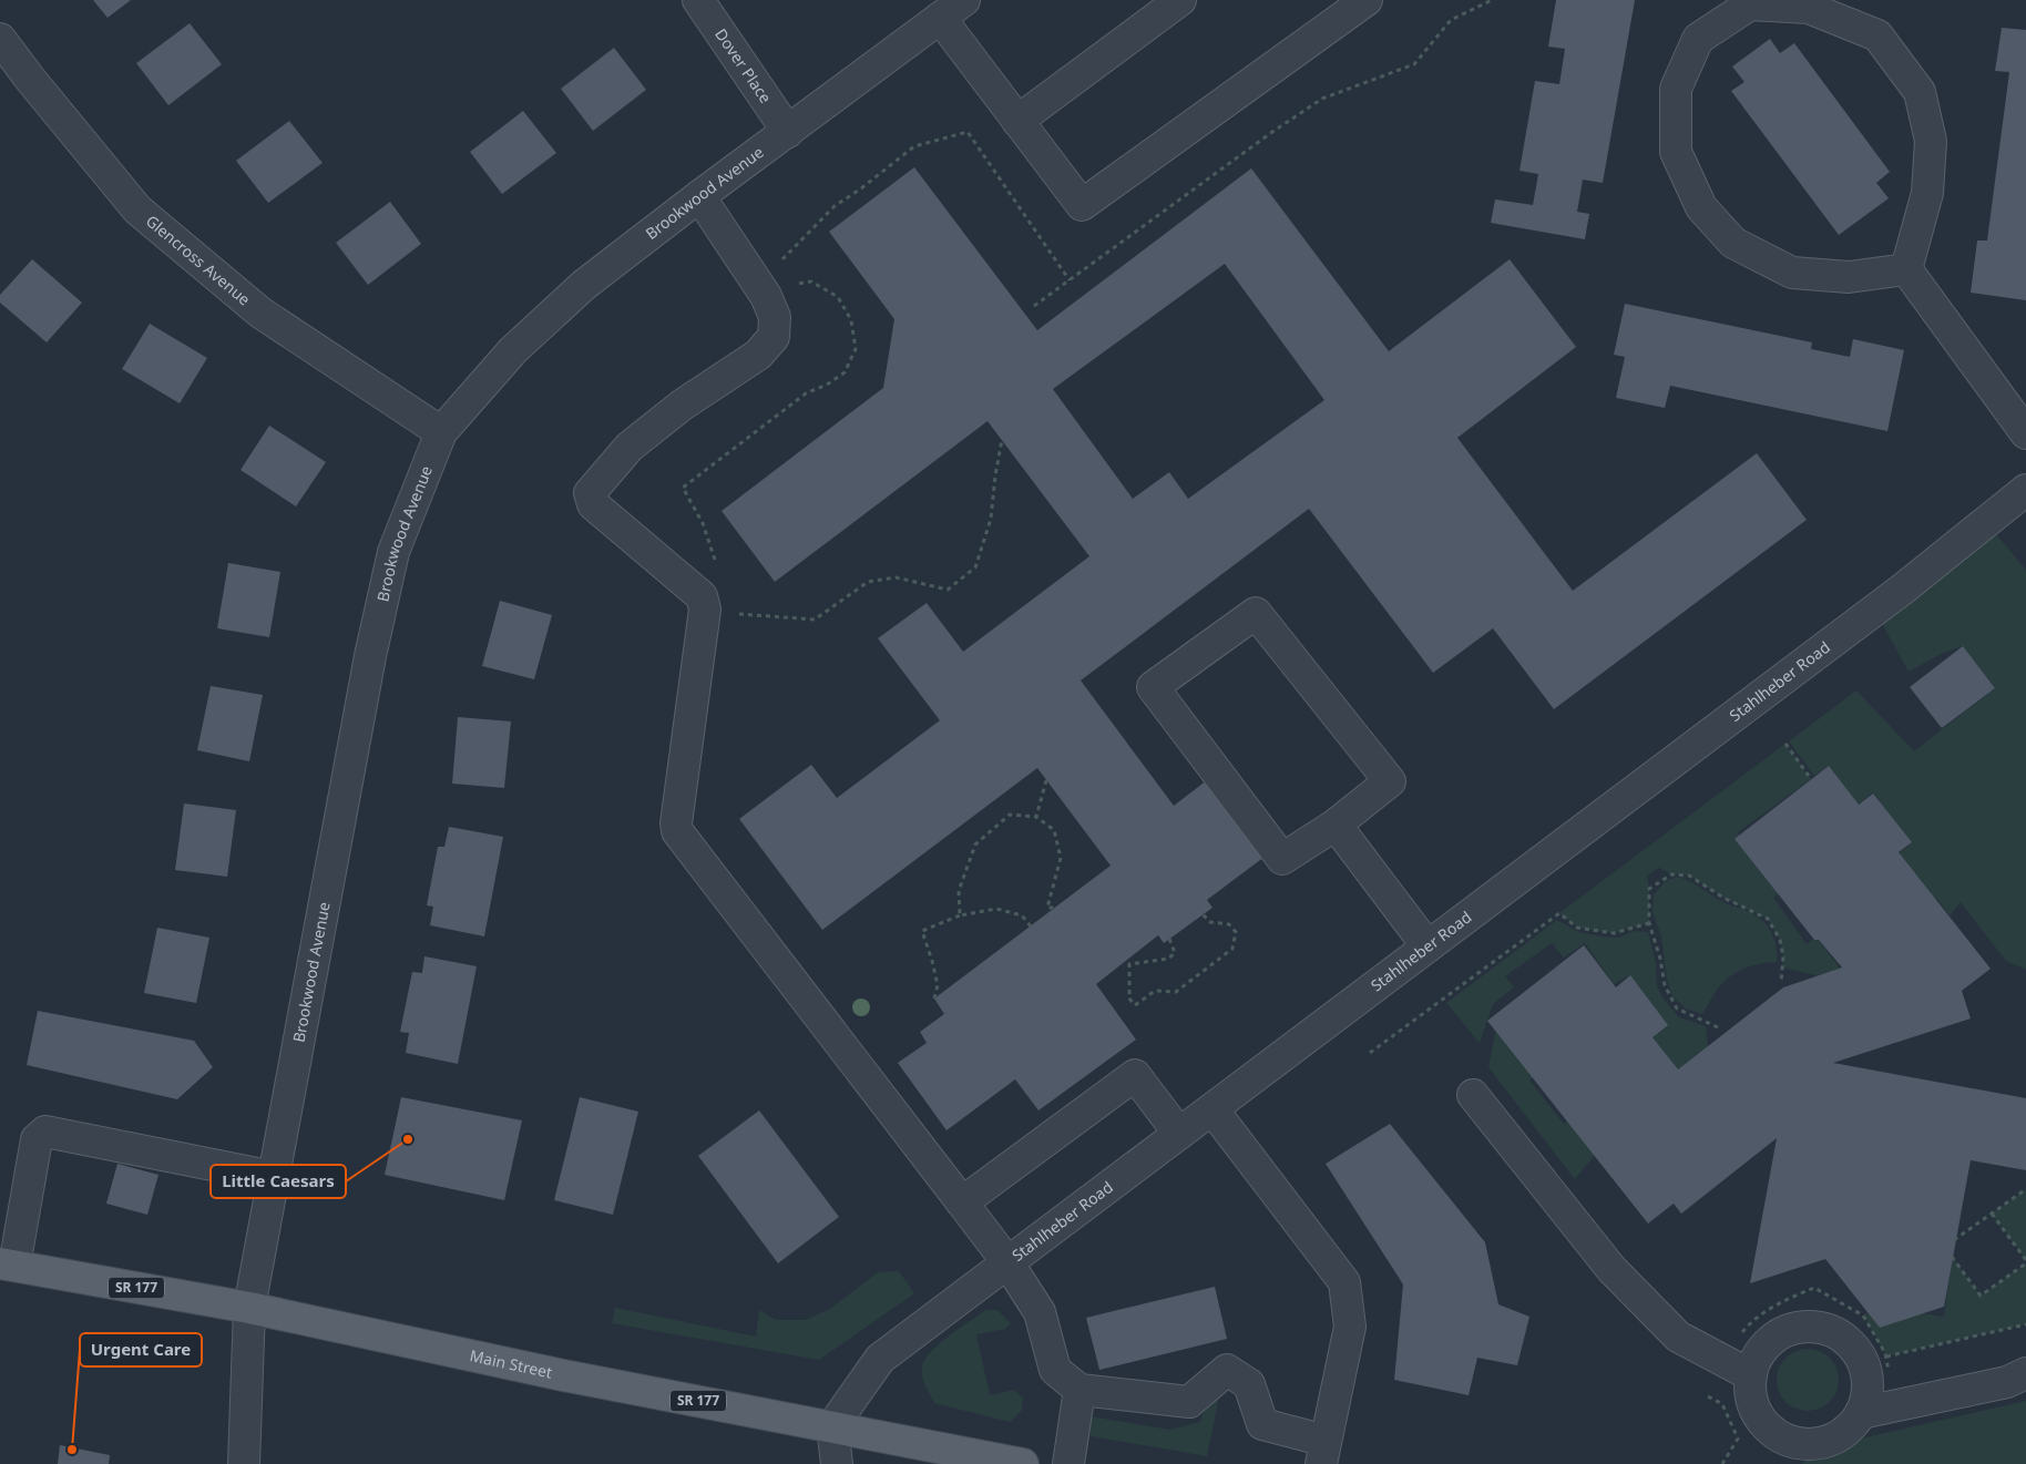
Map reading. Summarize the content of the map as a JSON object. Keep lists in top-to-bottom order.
{
  "streets": {
    "main road": ["SR 177", "Main Street"],
    "street": [
      "Dover Place",
      "Brookwood Avenue",
      "Glencross Avenue",
      "Stahlheber Road"
    ]
  },
  "crossings": [
    ["Dover Place", "Brookwood Avenue"],
    ["Brookwood Avenue", "Glencross Avenue"],
    ["Brookwood Avenue", "Main Street"],
    ["Stahlheber Road", "Main Street"]
  ],
  "places": ["Little Caesars", "Urgent Care"]
}
